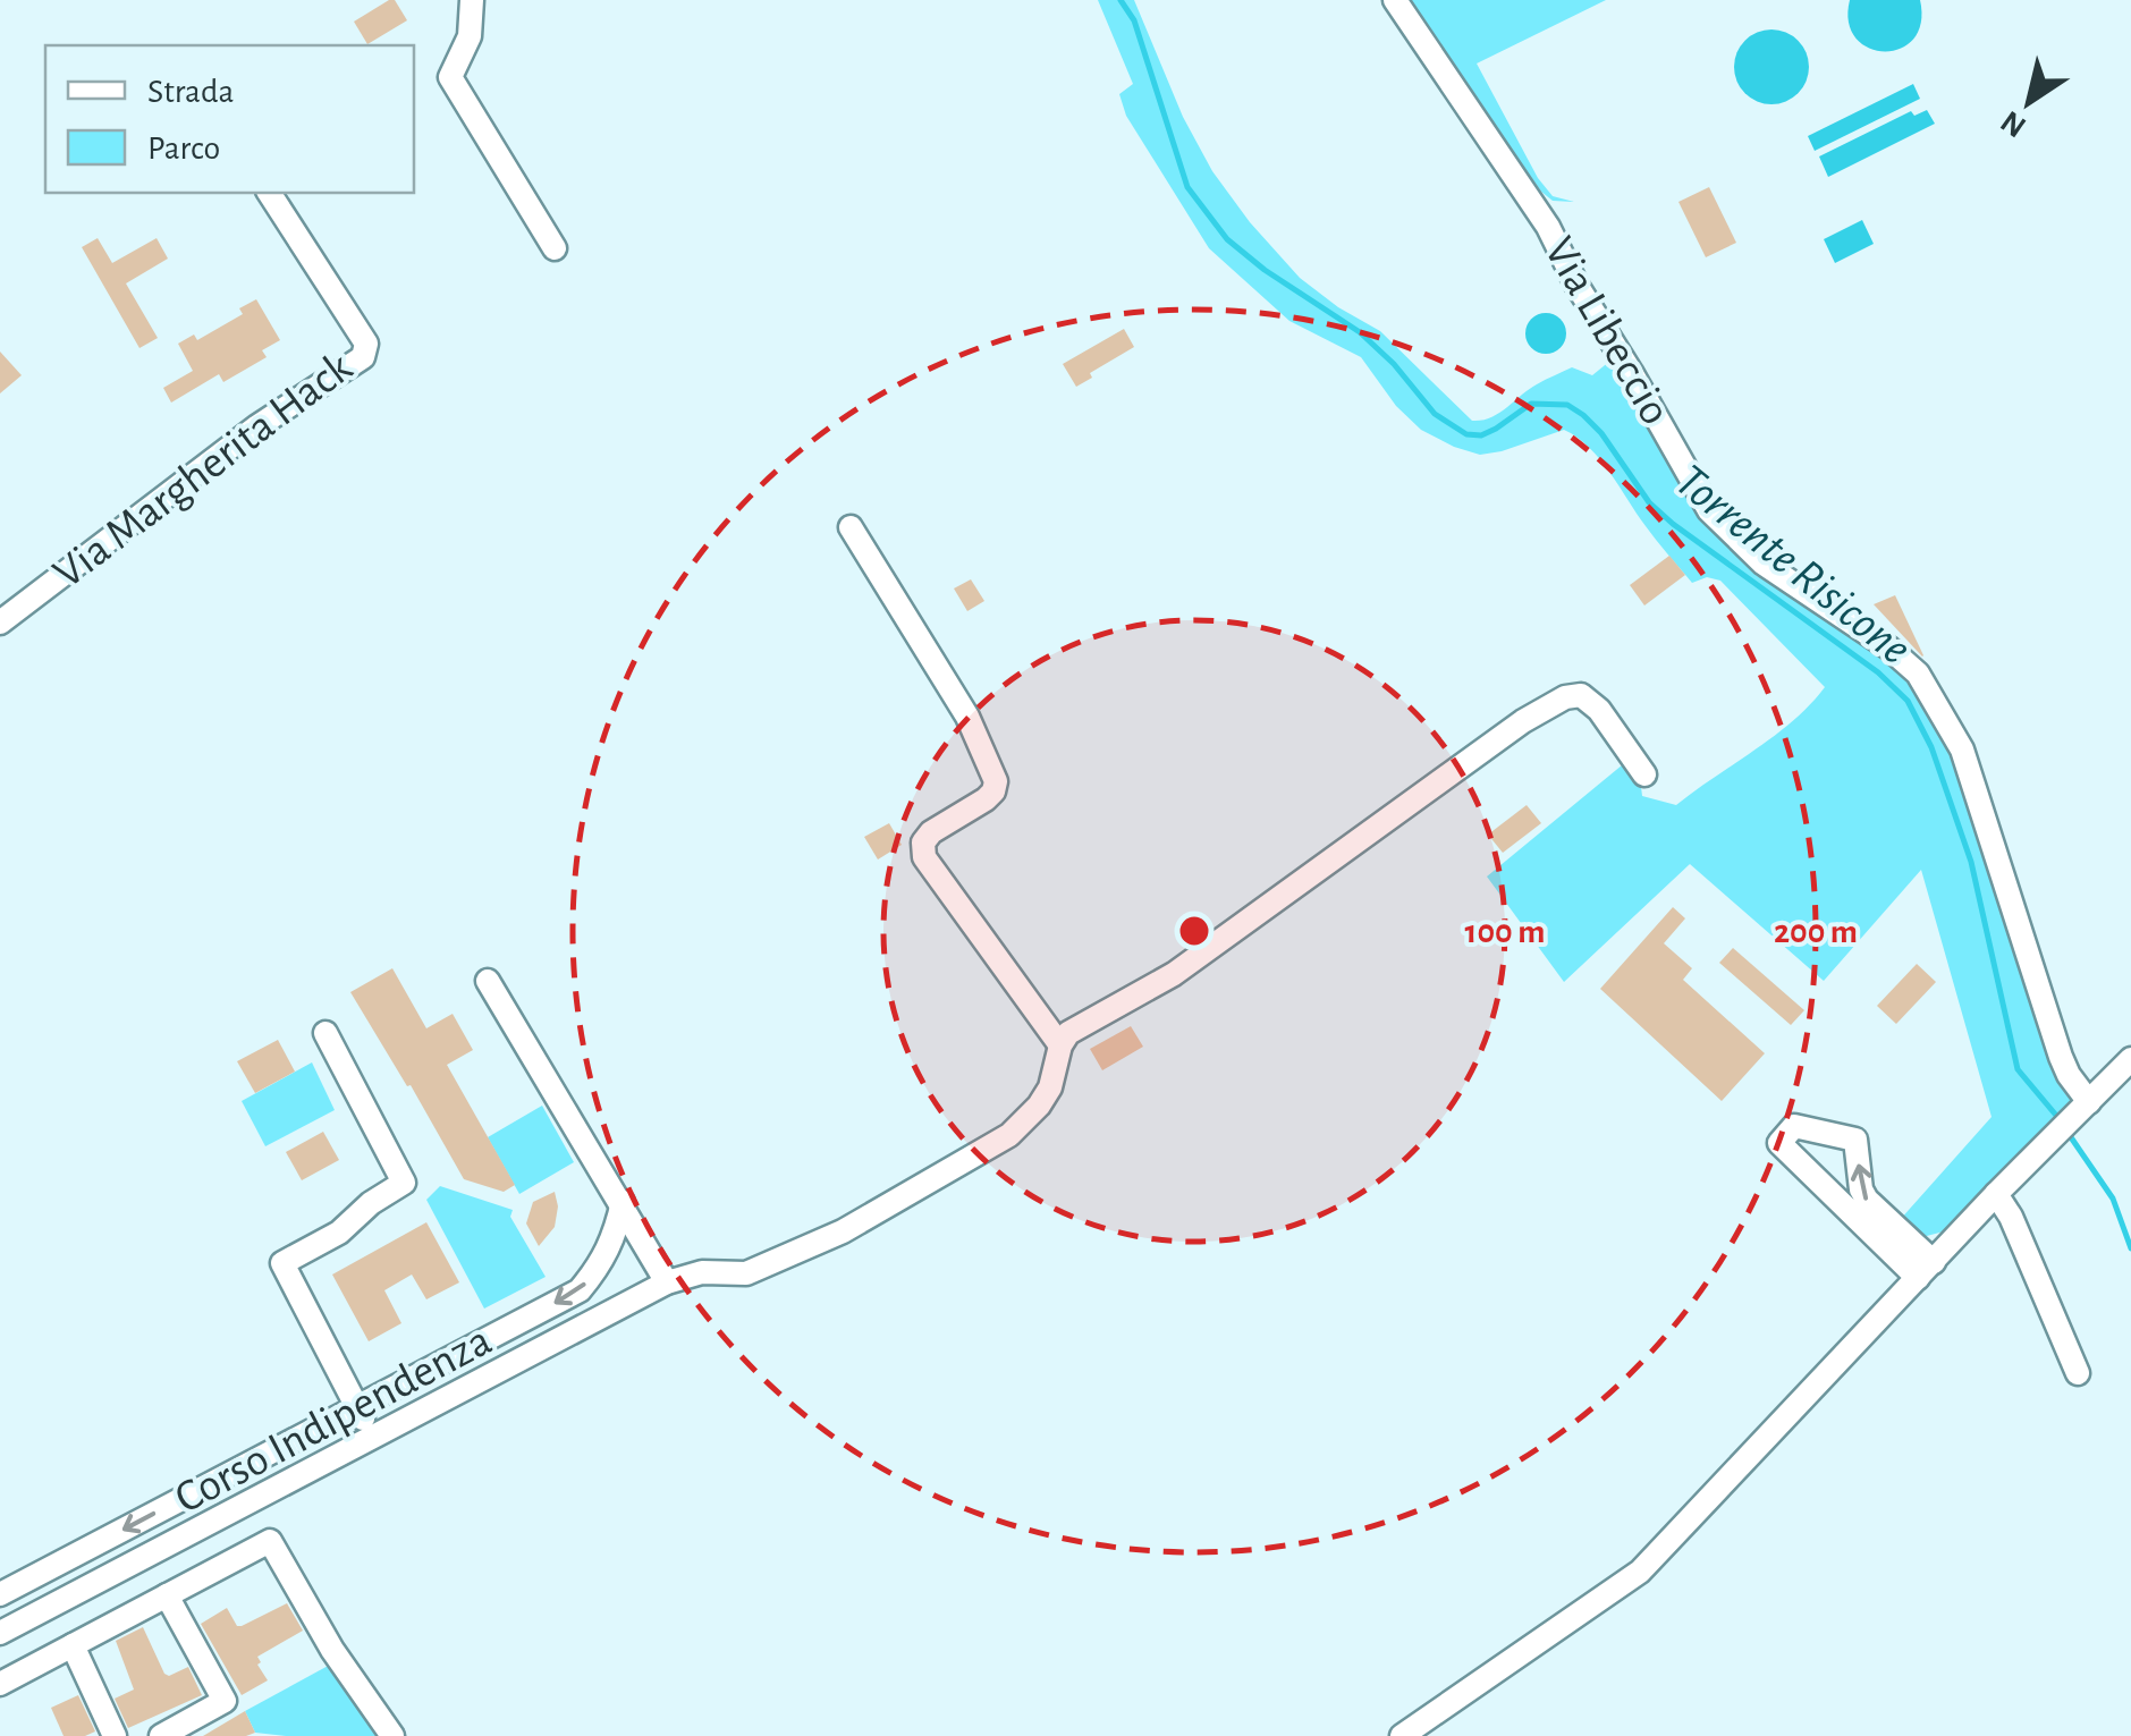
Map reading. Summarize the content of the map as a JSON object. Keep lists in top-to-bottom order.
{
  "streets": {
    "street": ["Via Libeccio", "Via Margherita Hack", "Corso Indipendenza"]
  },
  "water": ["Torrente Risicone"],
  "legend": ["Strada", "Parco"],
  "north": "bottom left",
  "rings": ["100 m", "200 m"]
}
